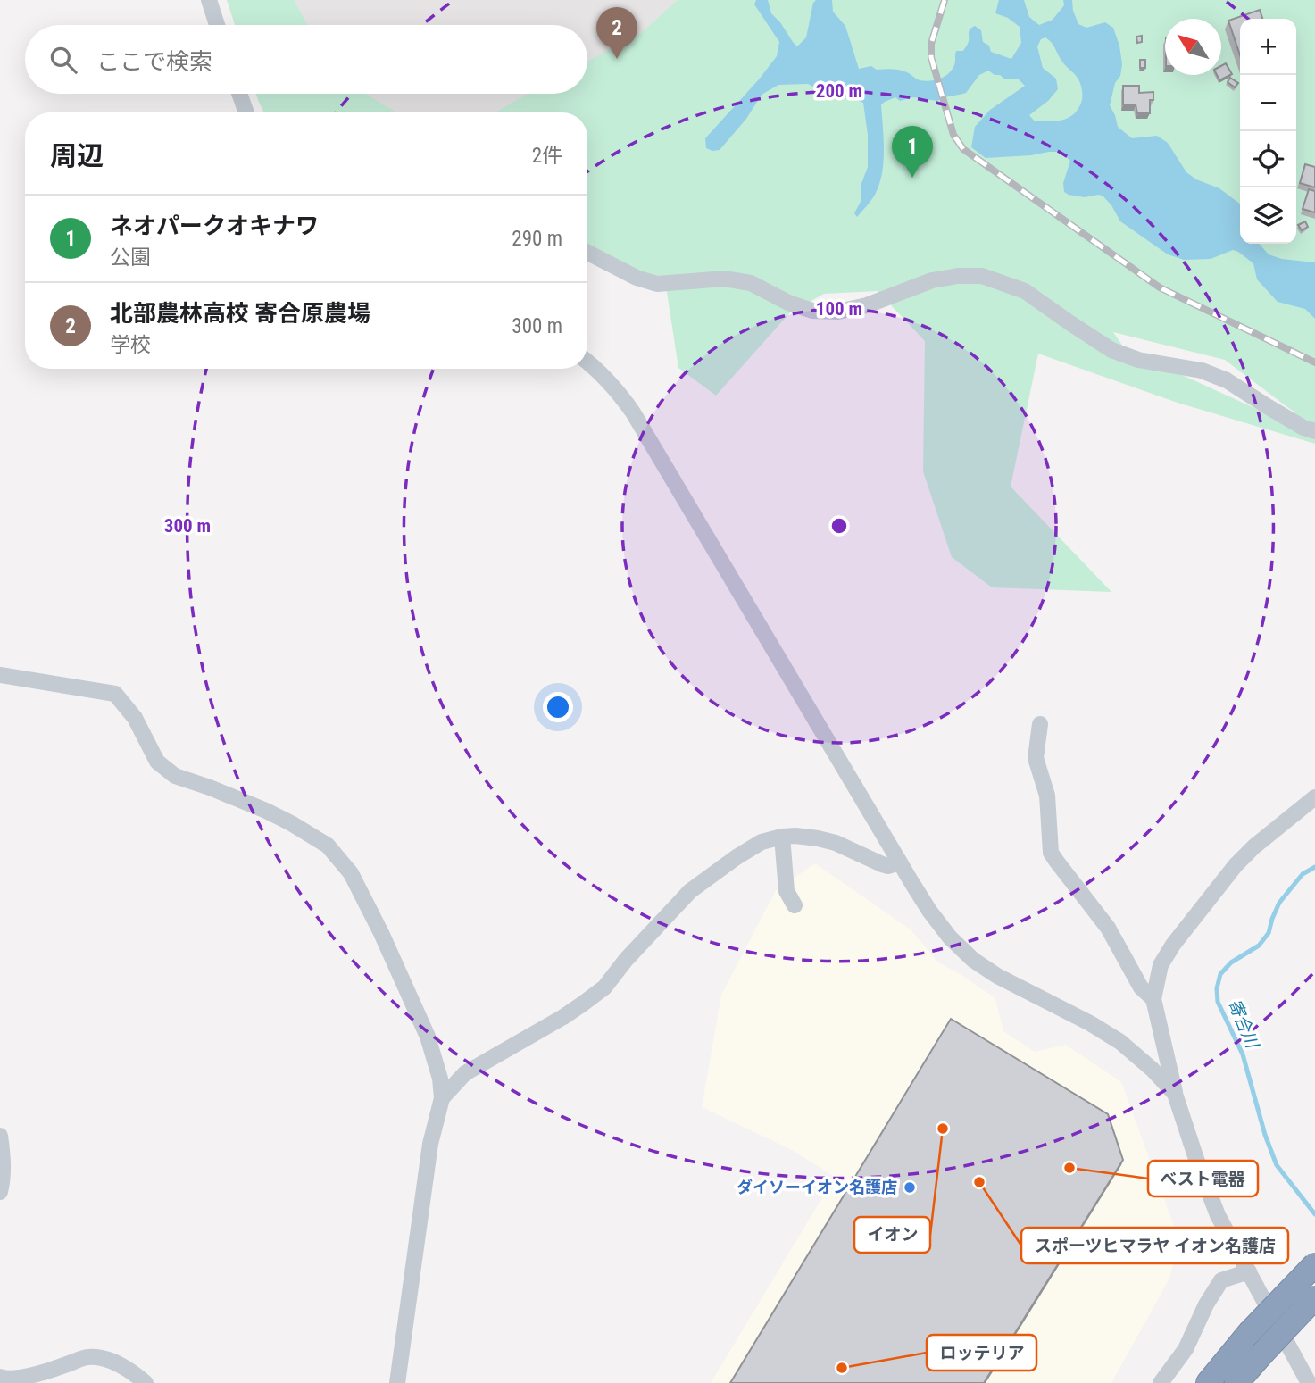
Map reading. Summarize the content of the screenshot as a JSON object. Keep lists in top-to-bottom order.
{
  "water": ["寄合川"],
  "places": [
    "イオン",
    "ベスト電器",
    "スポーツヒマラヤ イオン名護店",
    "ダイソーイオン名護店",
    "ロッテリア"
  ],
  "north": "top left",
  "page": {
    "pins": ["2", "1"],
    "map_buttons": ["+", "−"],
    "search": "ここで検索",
    "heading": ["周辺", "2件"],
    "list": [
      {
        "mark": "1",
        "name": "ネオパークオキナワ",
        "note": "公園",
        "value": "290 m"
      },
      {
        "mark": "2",
        "name": "北部農林高校 寄合原農場",
        "note": "学校",
        "value": "300 m"
      }
    ]
  },
  "rings": ["200 m", "100 m", "300 m"]
}
